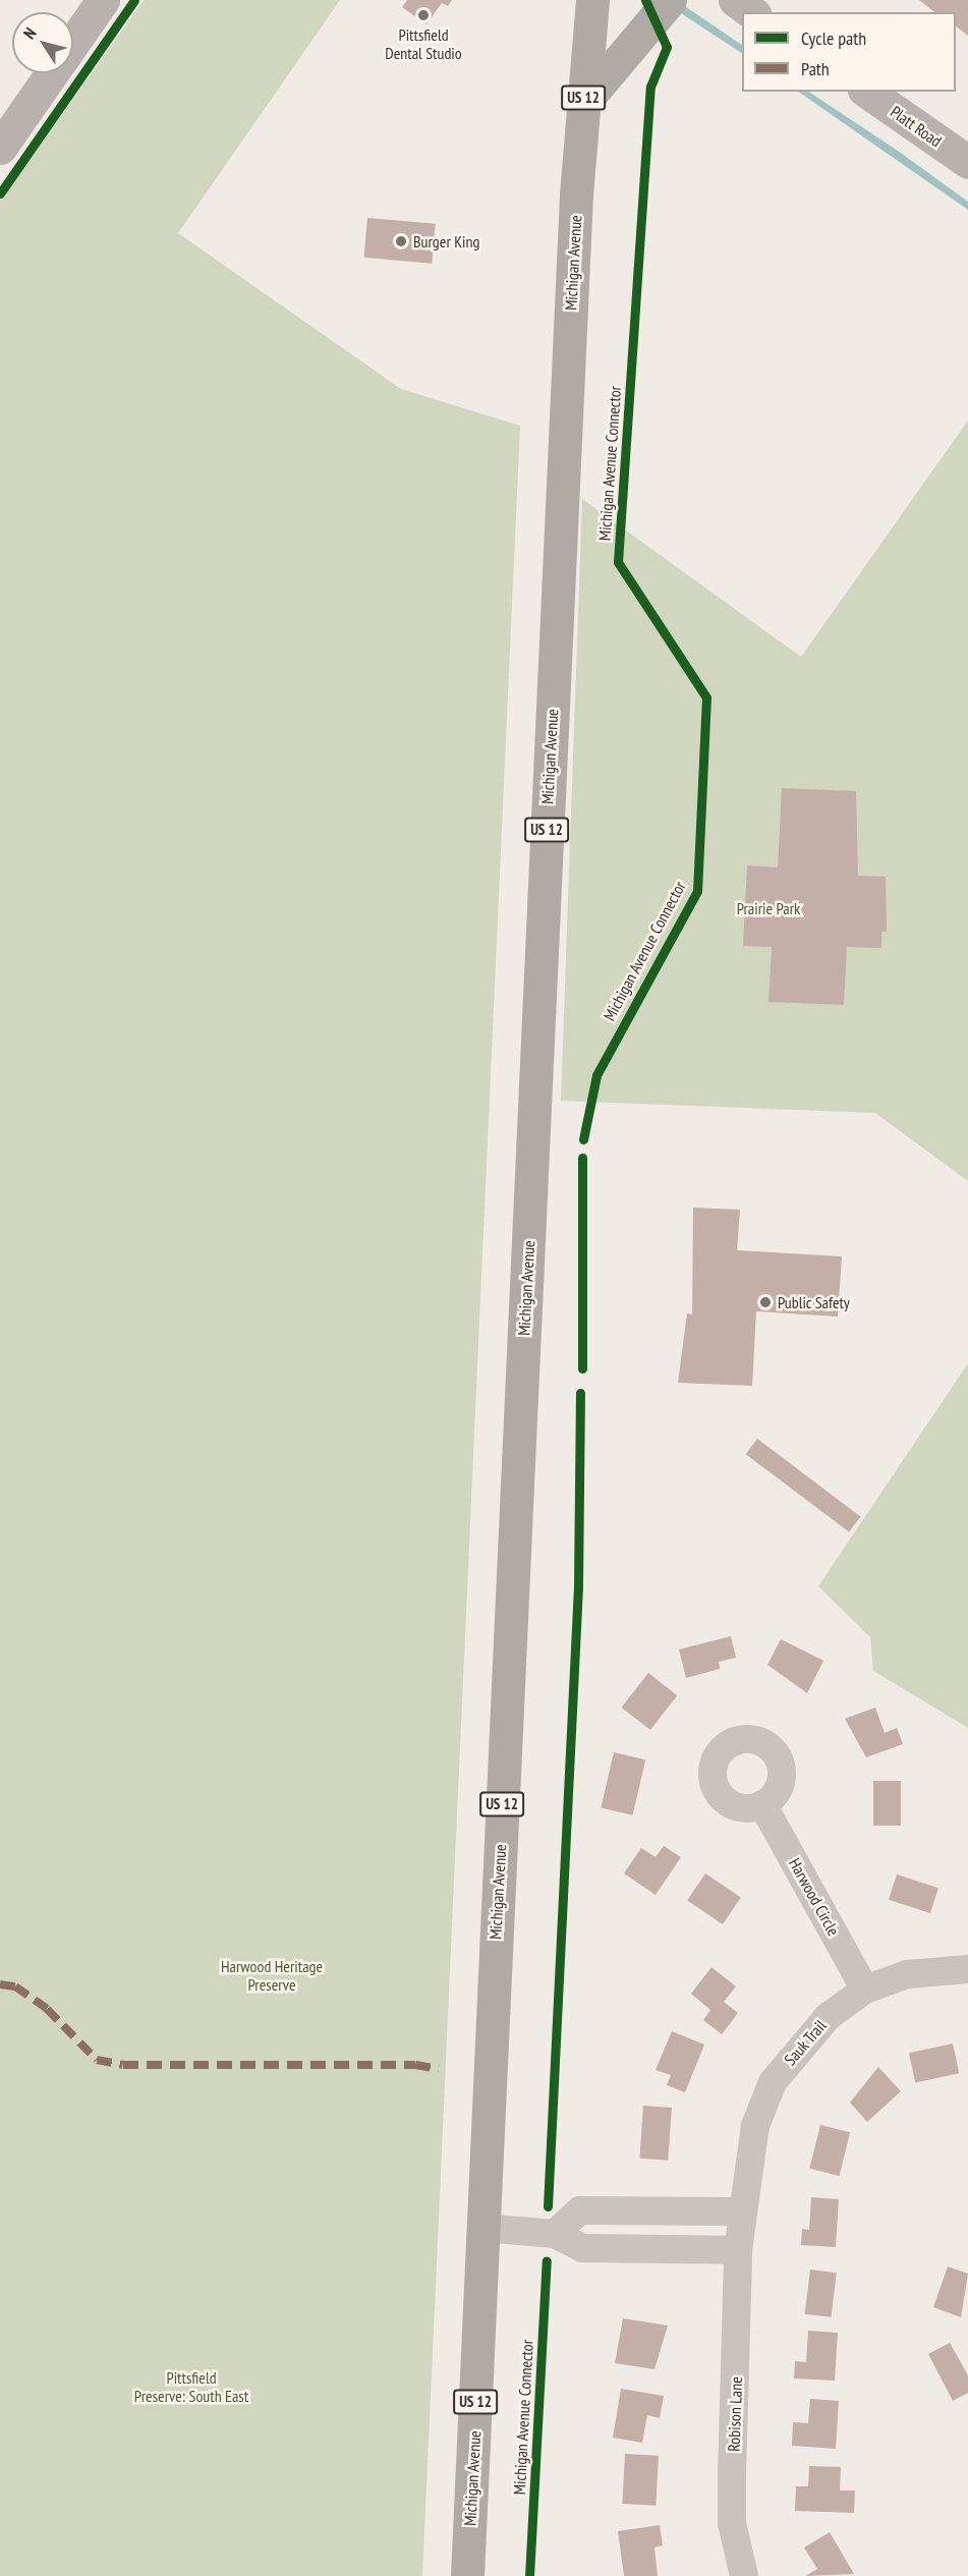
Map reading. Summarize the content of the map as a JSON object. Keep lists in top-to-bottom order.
{
  "streets": {
    "highway": ["US 12", "Michigan Avenue"],
    "main road": ["Platt Road"],
    "street": ["Harwood Circle", "Sauk Trail", "Robison Lane"],
    "cycle path": ["Michigan Avenue Connector"]
  },
  "crossings": [
    ["Harwood Circle", "Sauk Trail"],
    ["Sauk Trail", "Robison Lane"]
  ],
  "parks": ["Prairie Park", "Harwood Heritage Preserve", "Pittsfield Preserve: South East"],
  "places": ["Pittsfield Dental Studio", "Burger King", "Public Safety"],
  "legend": ["Cycle path", "Path"],
  "north": "top left"
}
